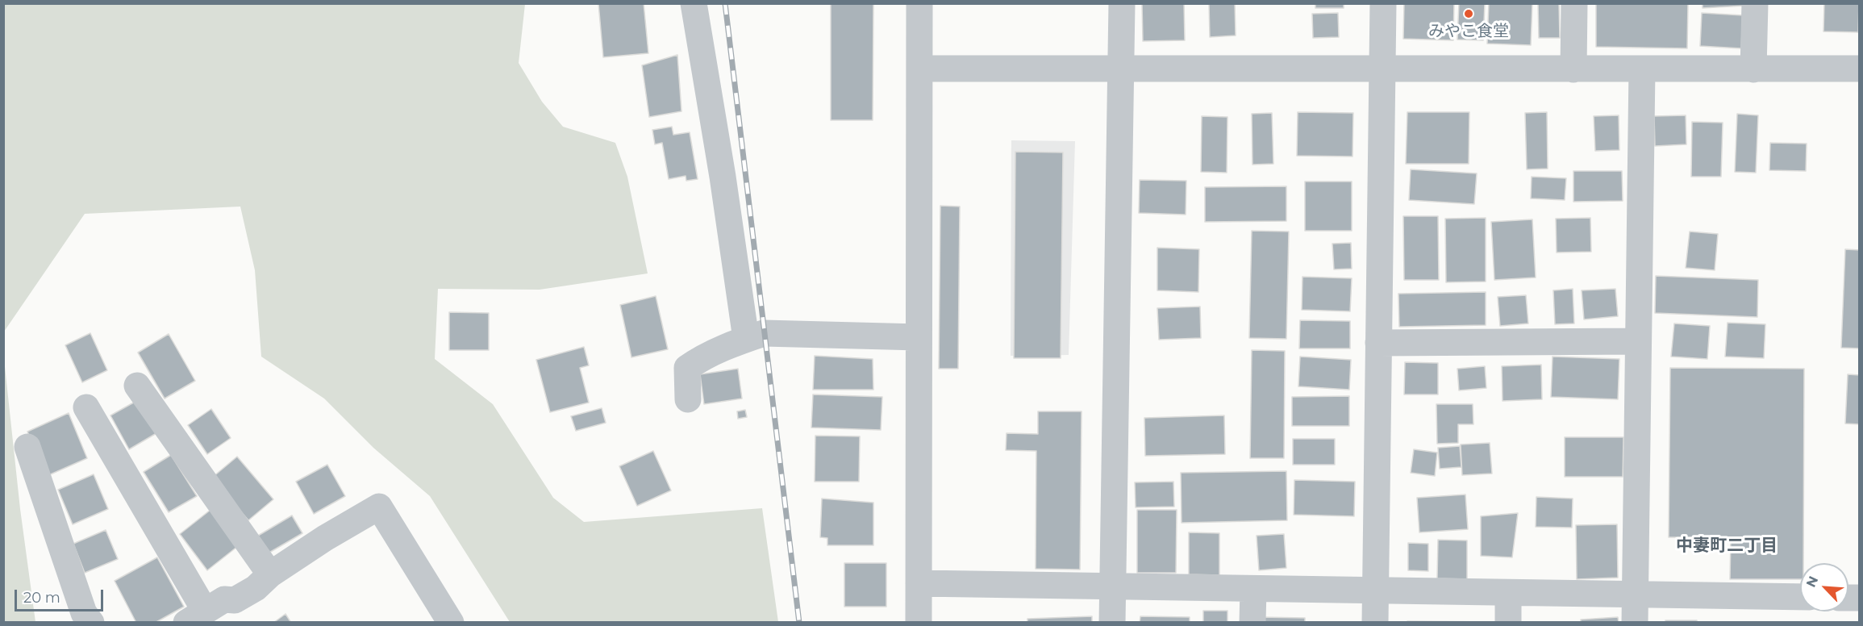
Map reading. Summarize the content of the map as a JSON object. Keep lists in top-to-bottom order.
{
  "districts": ["中妻町二丁目"],
  "places": ["みやこ食堂"],
  "scale_bar": "20 m",
  "north": "top left"
}
